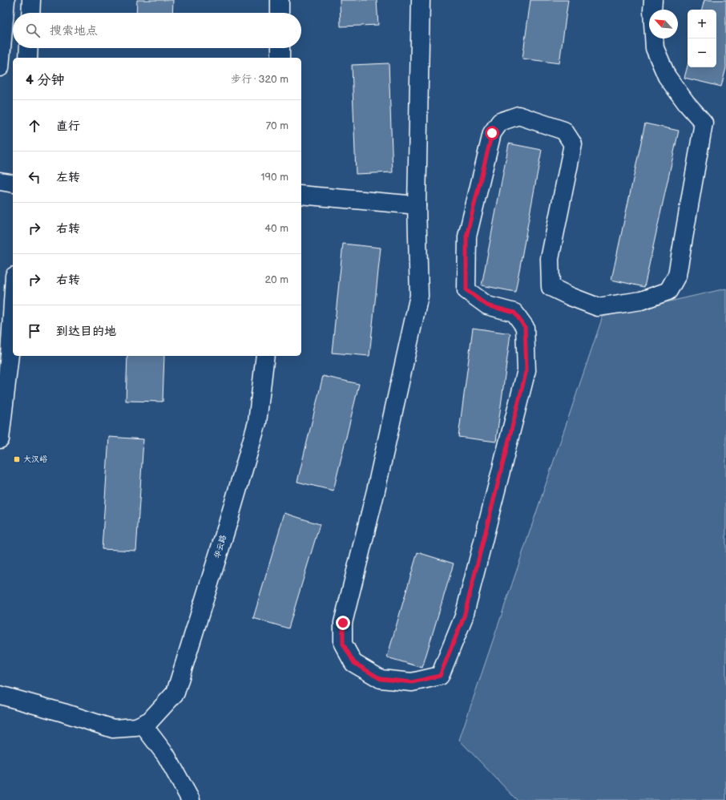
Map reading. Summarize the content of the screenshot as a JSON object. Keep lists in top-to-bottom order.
{
  "streets": {
    "street": ["华云路"]
  },
  "places": {
    "transit": ["大汉峪"]
  },
  "north": "top left",
  "page": {
    "map_buttons": ["+", "−"],
    "search": "搜索地点",
    "heading": ["4 分钟", "步行 · 320 m"],
    "list": [
      ["直行", "70 m"],
      ["左转", "190 m"],
      ["右转", "40 m"],
      ["右转", "20 m"],
      "到达目的地"
    ]
  }
}
